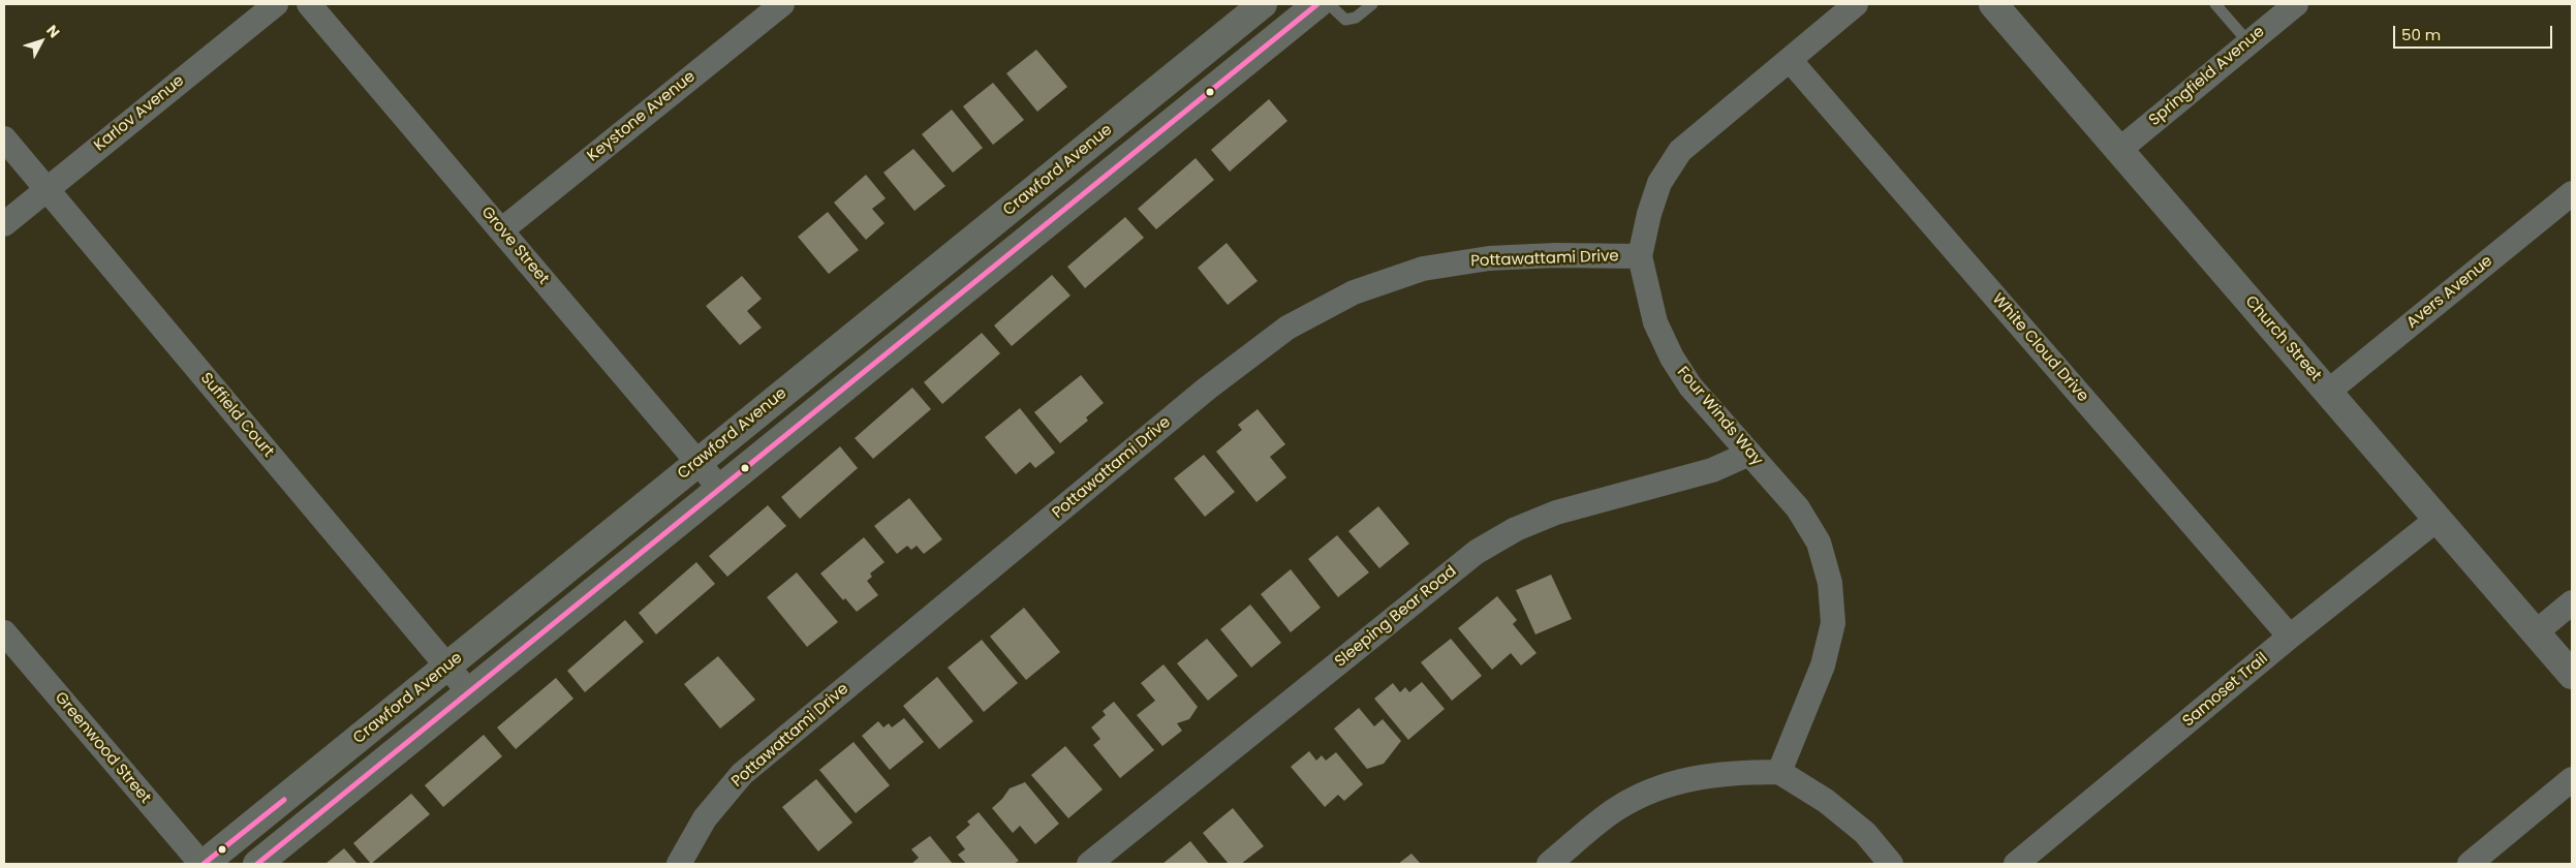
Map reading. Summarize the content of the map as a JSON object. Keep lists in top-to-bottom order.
{
  "streets": {
    "main road": ["Crawford Avenue"],
    "street": [
      "Springfield Avenue",
      "Karlov Avenue",
      "Keystone Avenue",
      "Grove Street",
      "Pottawattami Drive",
      "Avers Avenue",
      "Church Street",
      "White Cloud Drive",
      "Suffield Court",
      "Four Winds Way",
      "Sleeping Bear Road",
      "Samoset Trail",
      "Greenwood Street"
    ]
  },
  "crossings": [
    ["Springfield Avenue", "Church Street"],
    ["Karlov Avenue", "Suffield Court"],
    ["Keystone Avenue", "Grove Street"],
    ["Crawford Avenue", "Grove Street"],
    ["Crawford Avenue", "Suffield Court"],
    ["Crawford Avenue", "Greenwood Street"],
    ["Pottawattami Drive", "Four Winds Way"],
    ["Avers Avenue", "Church Street"],
    ["Church Street", "Samoset Trail"],
    ["White Cloud Drive", "Four Winds Way"],
    ["White Cloud Drive", "Samoset Trail"],
    ["Four Winds Way", "Sleeping Bear Road"]
  ],
  "scale_bar": "50 m",
  "north": "top right"
}
